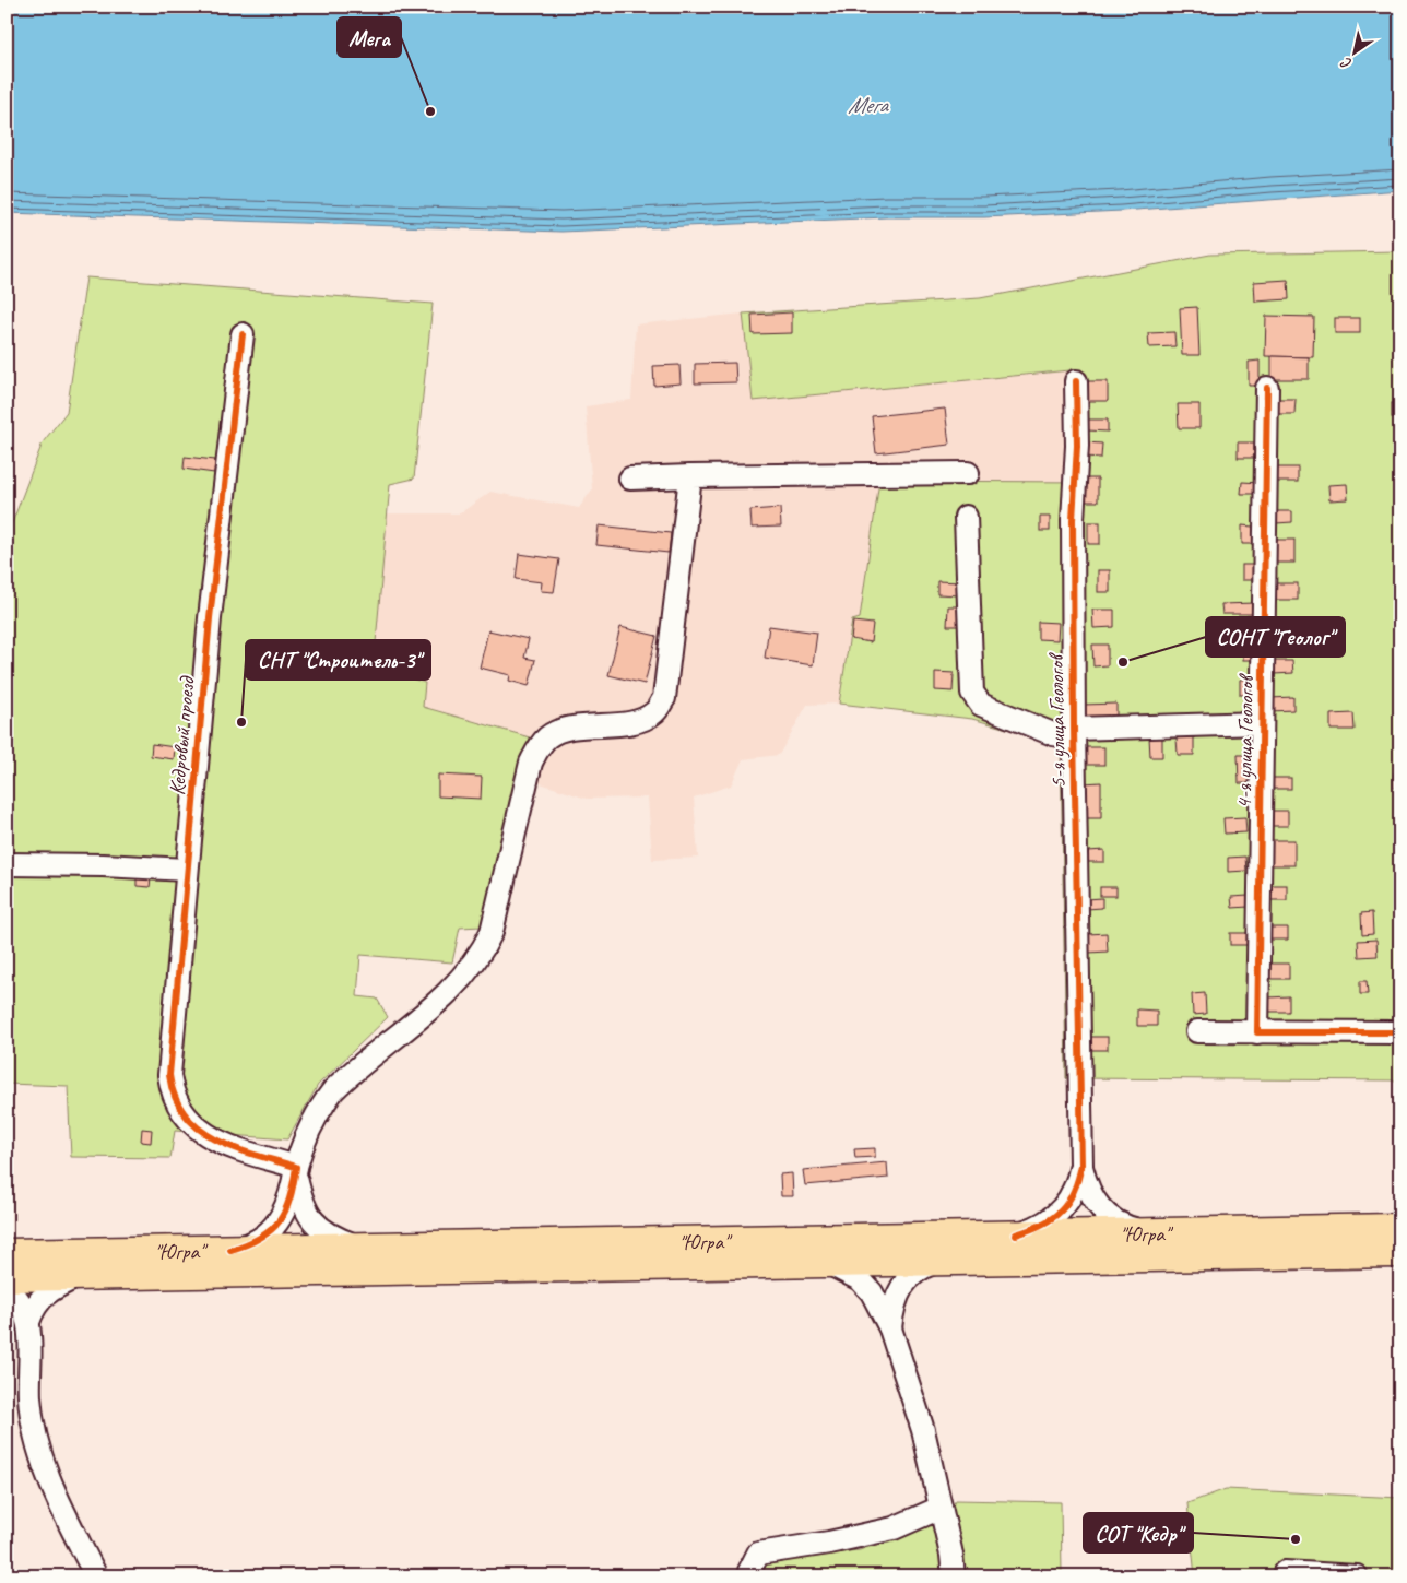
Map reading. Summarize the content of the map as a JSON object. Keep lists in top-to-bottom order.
{
  "streets": {
    "highway": ["\"Югра\""],
    "street": ["5-я улица Геологов", "Кедровый проезд", "4-я улица Геологов"]
  },
  "water": ["Мега"],
  "places": [
    "Мега",
    "СОНТ \"Геолог\"",
    "СНТ \"Строитель-3\"",
    "СОТ \"Кедр\""
  ],
  "north": "bottom left"
}
